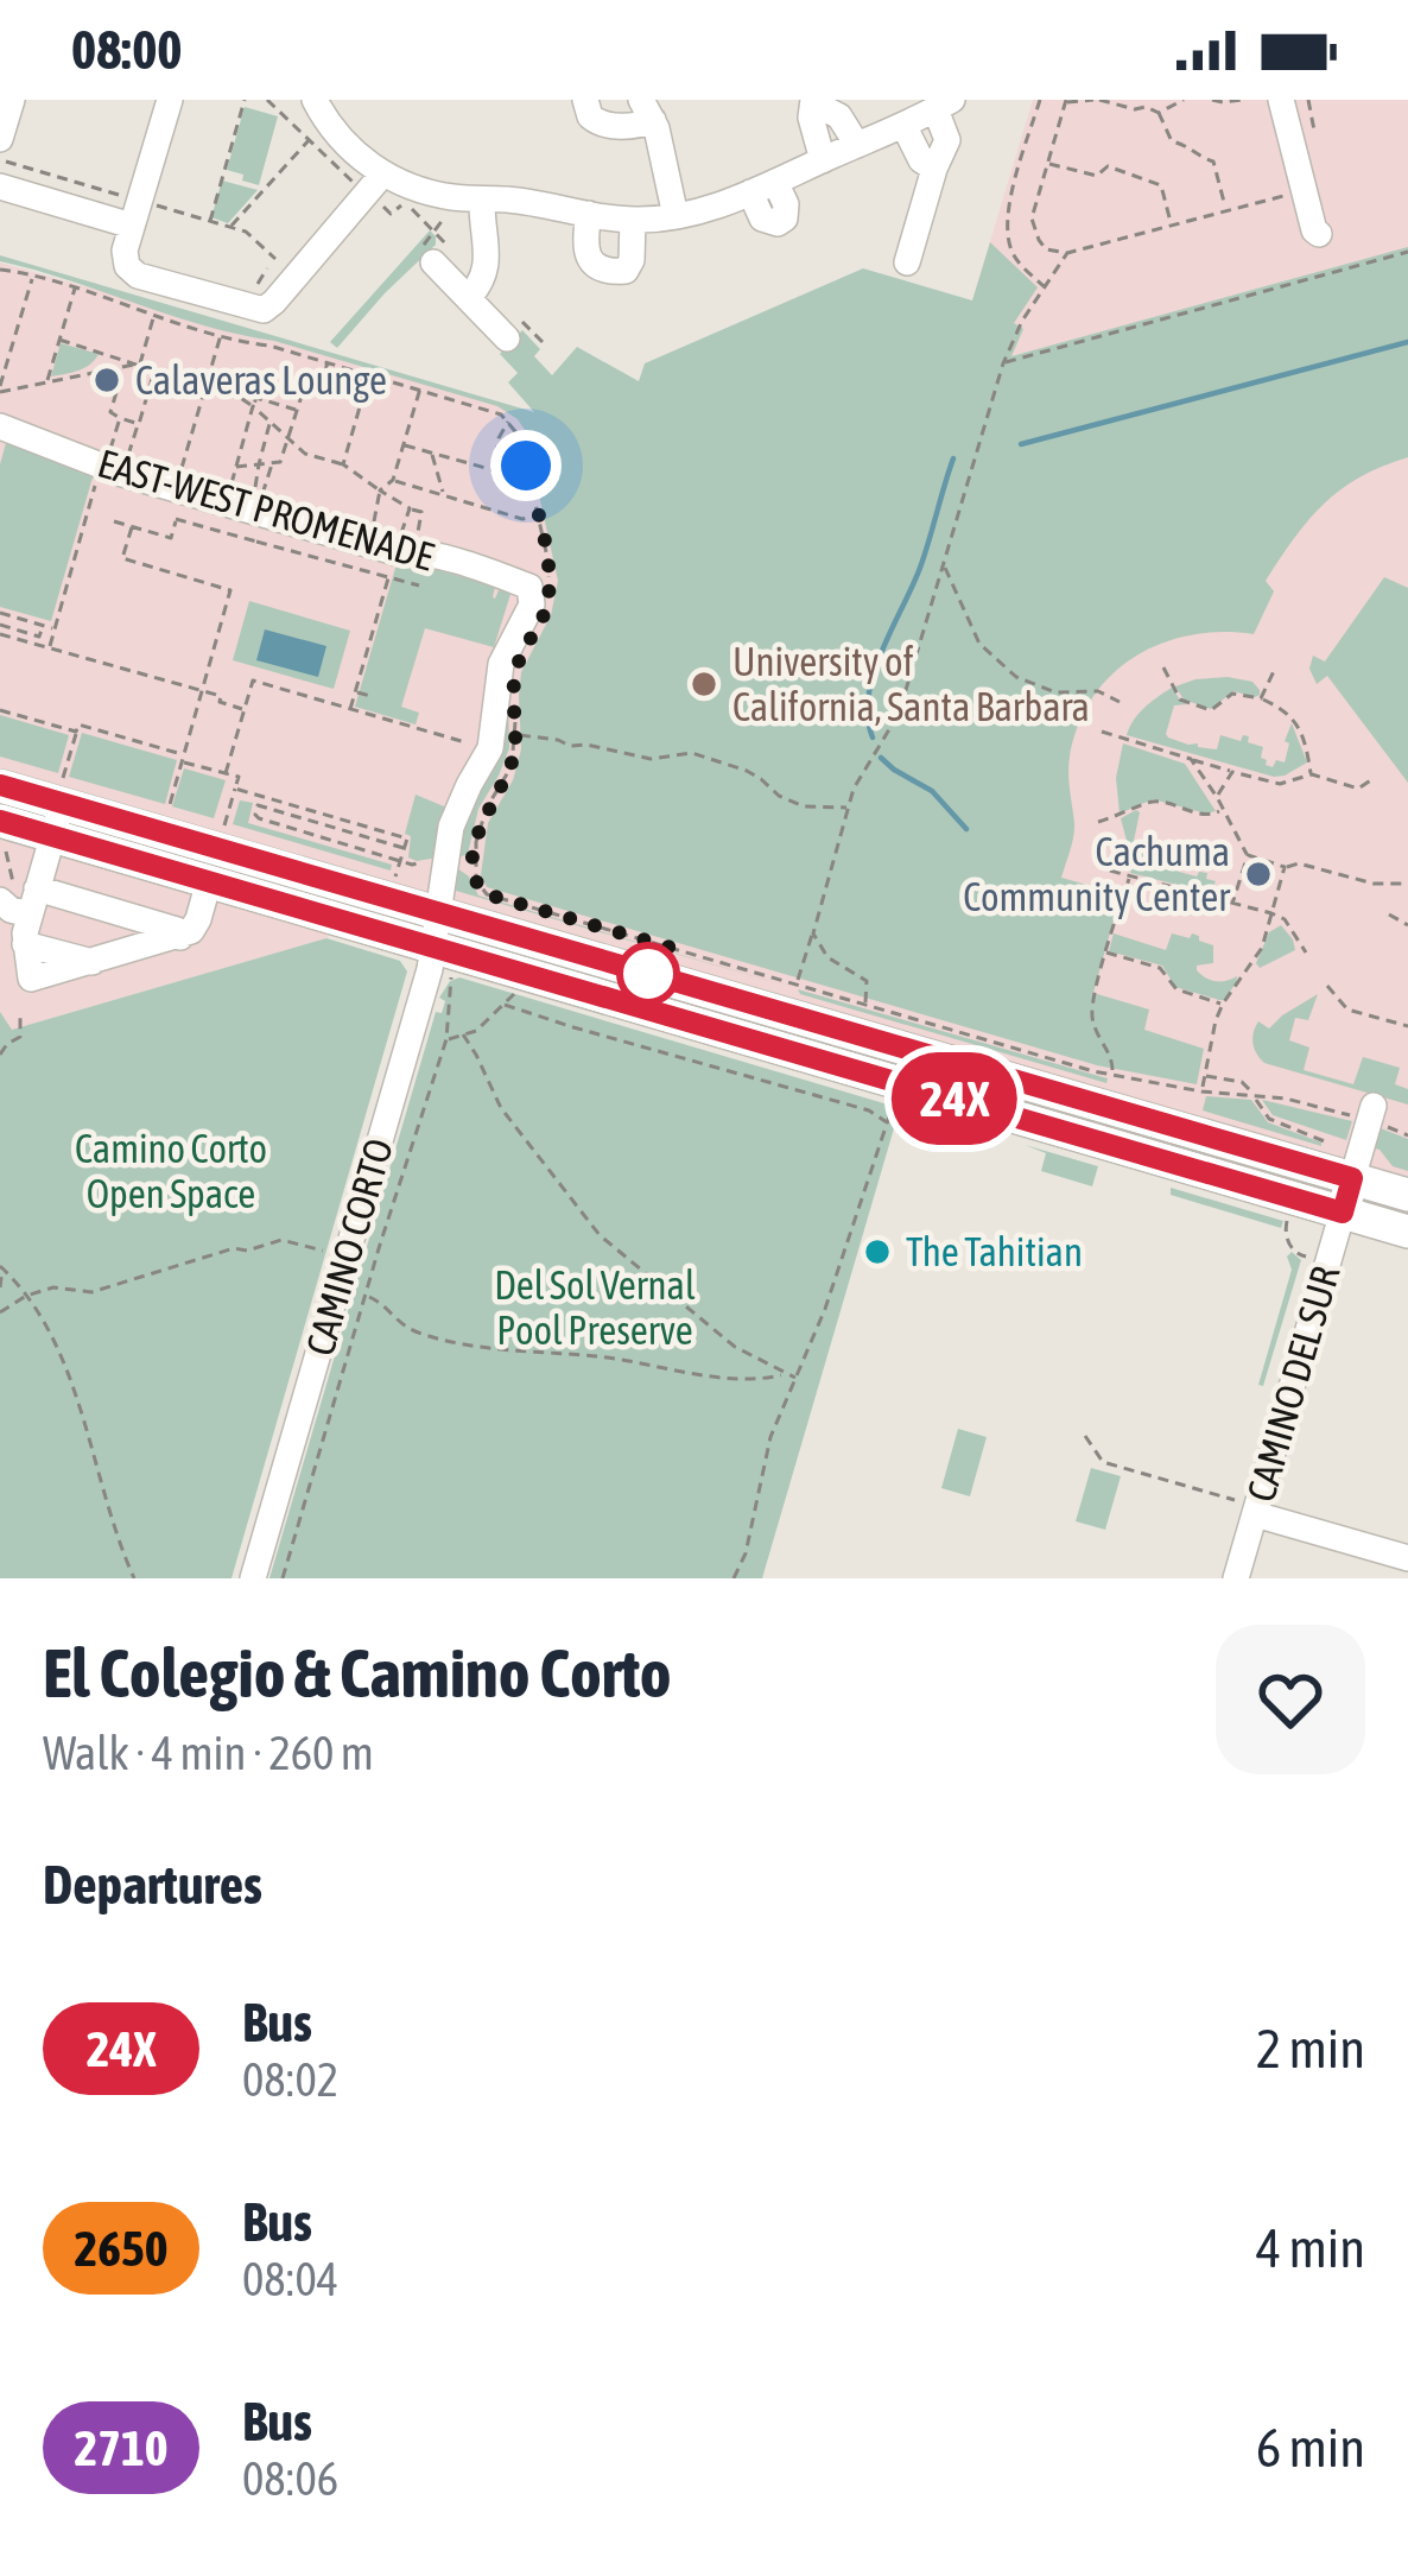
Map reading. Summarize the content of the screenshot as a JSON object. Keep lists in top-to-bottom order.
{
  "streets": {
    "street": ["EAST-WEST PROMENADE", "CAMINO CORTO", "CAMINO DEL SUR"]
  },
  "crossings": [
    ["EAST-WEST PROMENADE", "CAMINO CORTO"]
  ],
  "parks": ["Camino Corto Open Space", "Del Sol Vernal Pool Preserve"],
  "places": [
    "Calaveras Lounge",
    "University of California, Santa Barbara",
    "Cachuma Community Center",
    "The Tahitian"
  ],
  "lines": ["bus line 24X"],
  "page": {
    "status": "08:00",
    "on_map": "24X",
    "heading": [
      ["El Colegio & Camino Corto", "Walk · 4 min · 260 m"],
      "Departures"
    ],
    "list": [
      {
        "mark": "24X",
        "name": "Bus",
        "note": "08:02",
        "value": "2 min"
      },
      {
        "mark": "2650",
        "name": "Bus",
        "note": "08:04",
        "value": "4 min"
      },
      {
        "mark": "2710",
        "name": "Bus",
        "note": "08:06",
        "value": "6 min"
      }
    ]
  }
}
